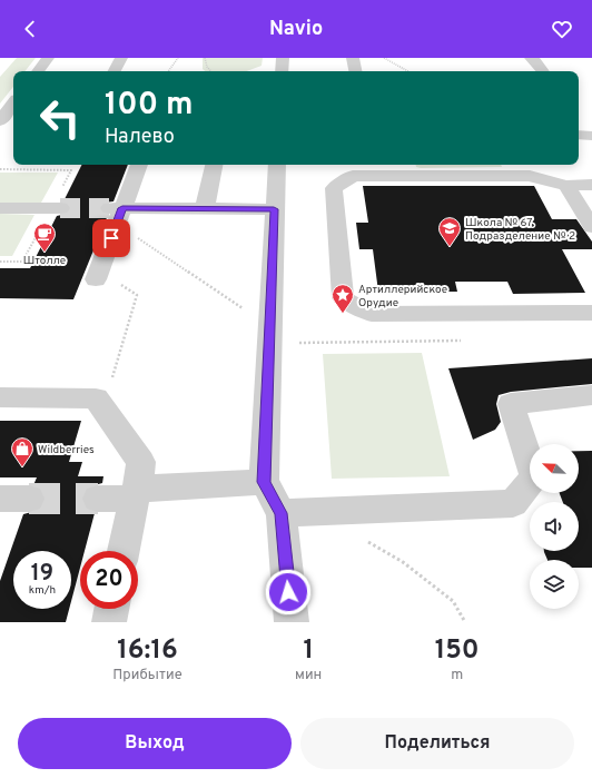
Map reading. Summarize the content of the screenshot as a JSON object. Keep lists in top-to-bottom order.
{
  "places": {
    "school or university": ["Школа № 67. Подразделение № 2"],
    "cafe": ["Штолле"],
    "place": ["Артиллерийское Орудие"],
    "shop": ["Wildberries"]
  },
  "north": "top left",
  "page": {
    "header": "Navio",
    "turn": ["100 m", "Налево"],
    "speed": "19 km/h",
    "limit": "20",
    "eta": [
      "16:16",
      "Прибытие",
      "1",
      "мин",
      "150",
      "m"
    ],
    "buttons": ["Выход", "Поделиться"]
  }
}
